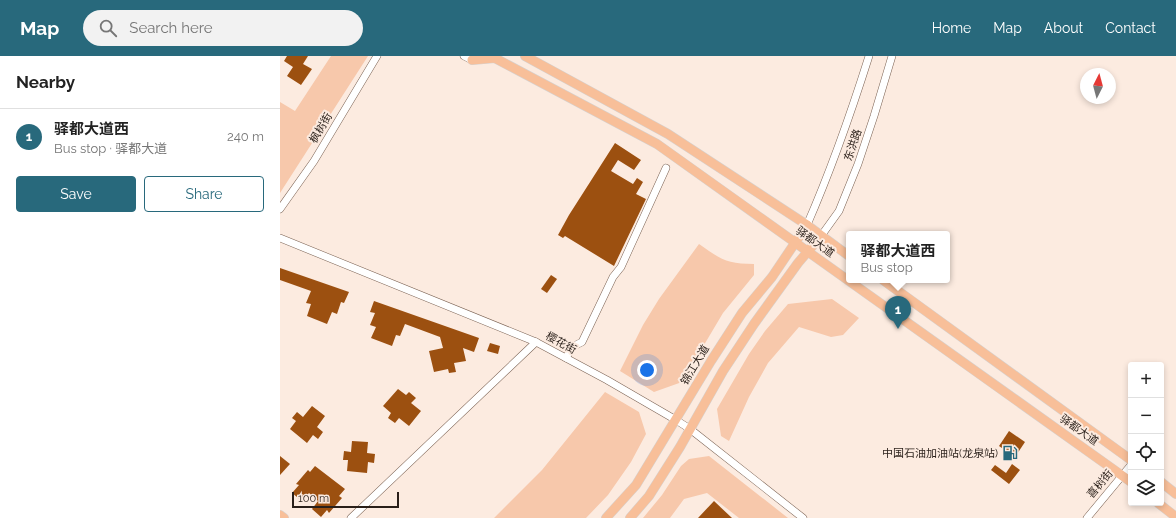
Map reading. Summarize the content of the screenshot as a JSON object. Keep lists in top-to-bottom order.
{
  "streets": {
    "main road": ["驿都大道", "锦江大道"],
    "street": [
      "枫树街",
      "东洪路",
      "樱花街",
      "喜树街"
    ]
  },
  "crossings": [
    ["东洪路", "驿都大道"],
    ["东洪路", "锦江大道"],
    ["驿都大道", "锦江大道"],
    ["驿都大道", "喜树街"],
    ["樱花街", "锦江大道"]
  ],
  "places": {
    "fuel station": ["中国石油加油站(龙泉站)"]
  },
  "scale_bar": "100 m",
  "north": "top",
  "page": {
    "header": "Map",
    "search": "Search here",
    "nav": [
      "Home",
      "Map",
      "About",
      "Contact"
    ],
    "heading": "Nearby",
    "list": [
      {
        "mark": "1",
        "name": "驿都大道西",
        "note": "Bus stop · 驿都大道",
        "value": "240 m"
      }
    ],
    "buttons": ["Save", "Share"],
    "popup": ["驿都大道西", "Bus stop"],
    "pins": "1",
    "map_buttons": ["+", "−"],
    "scale": "100 m"
  }
}
